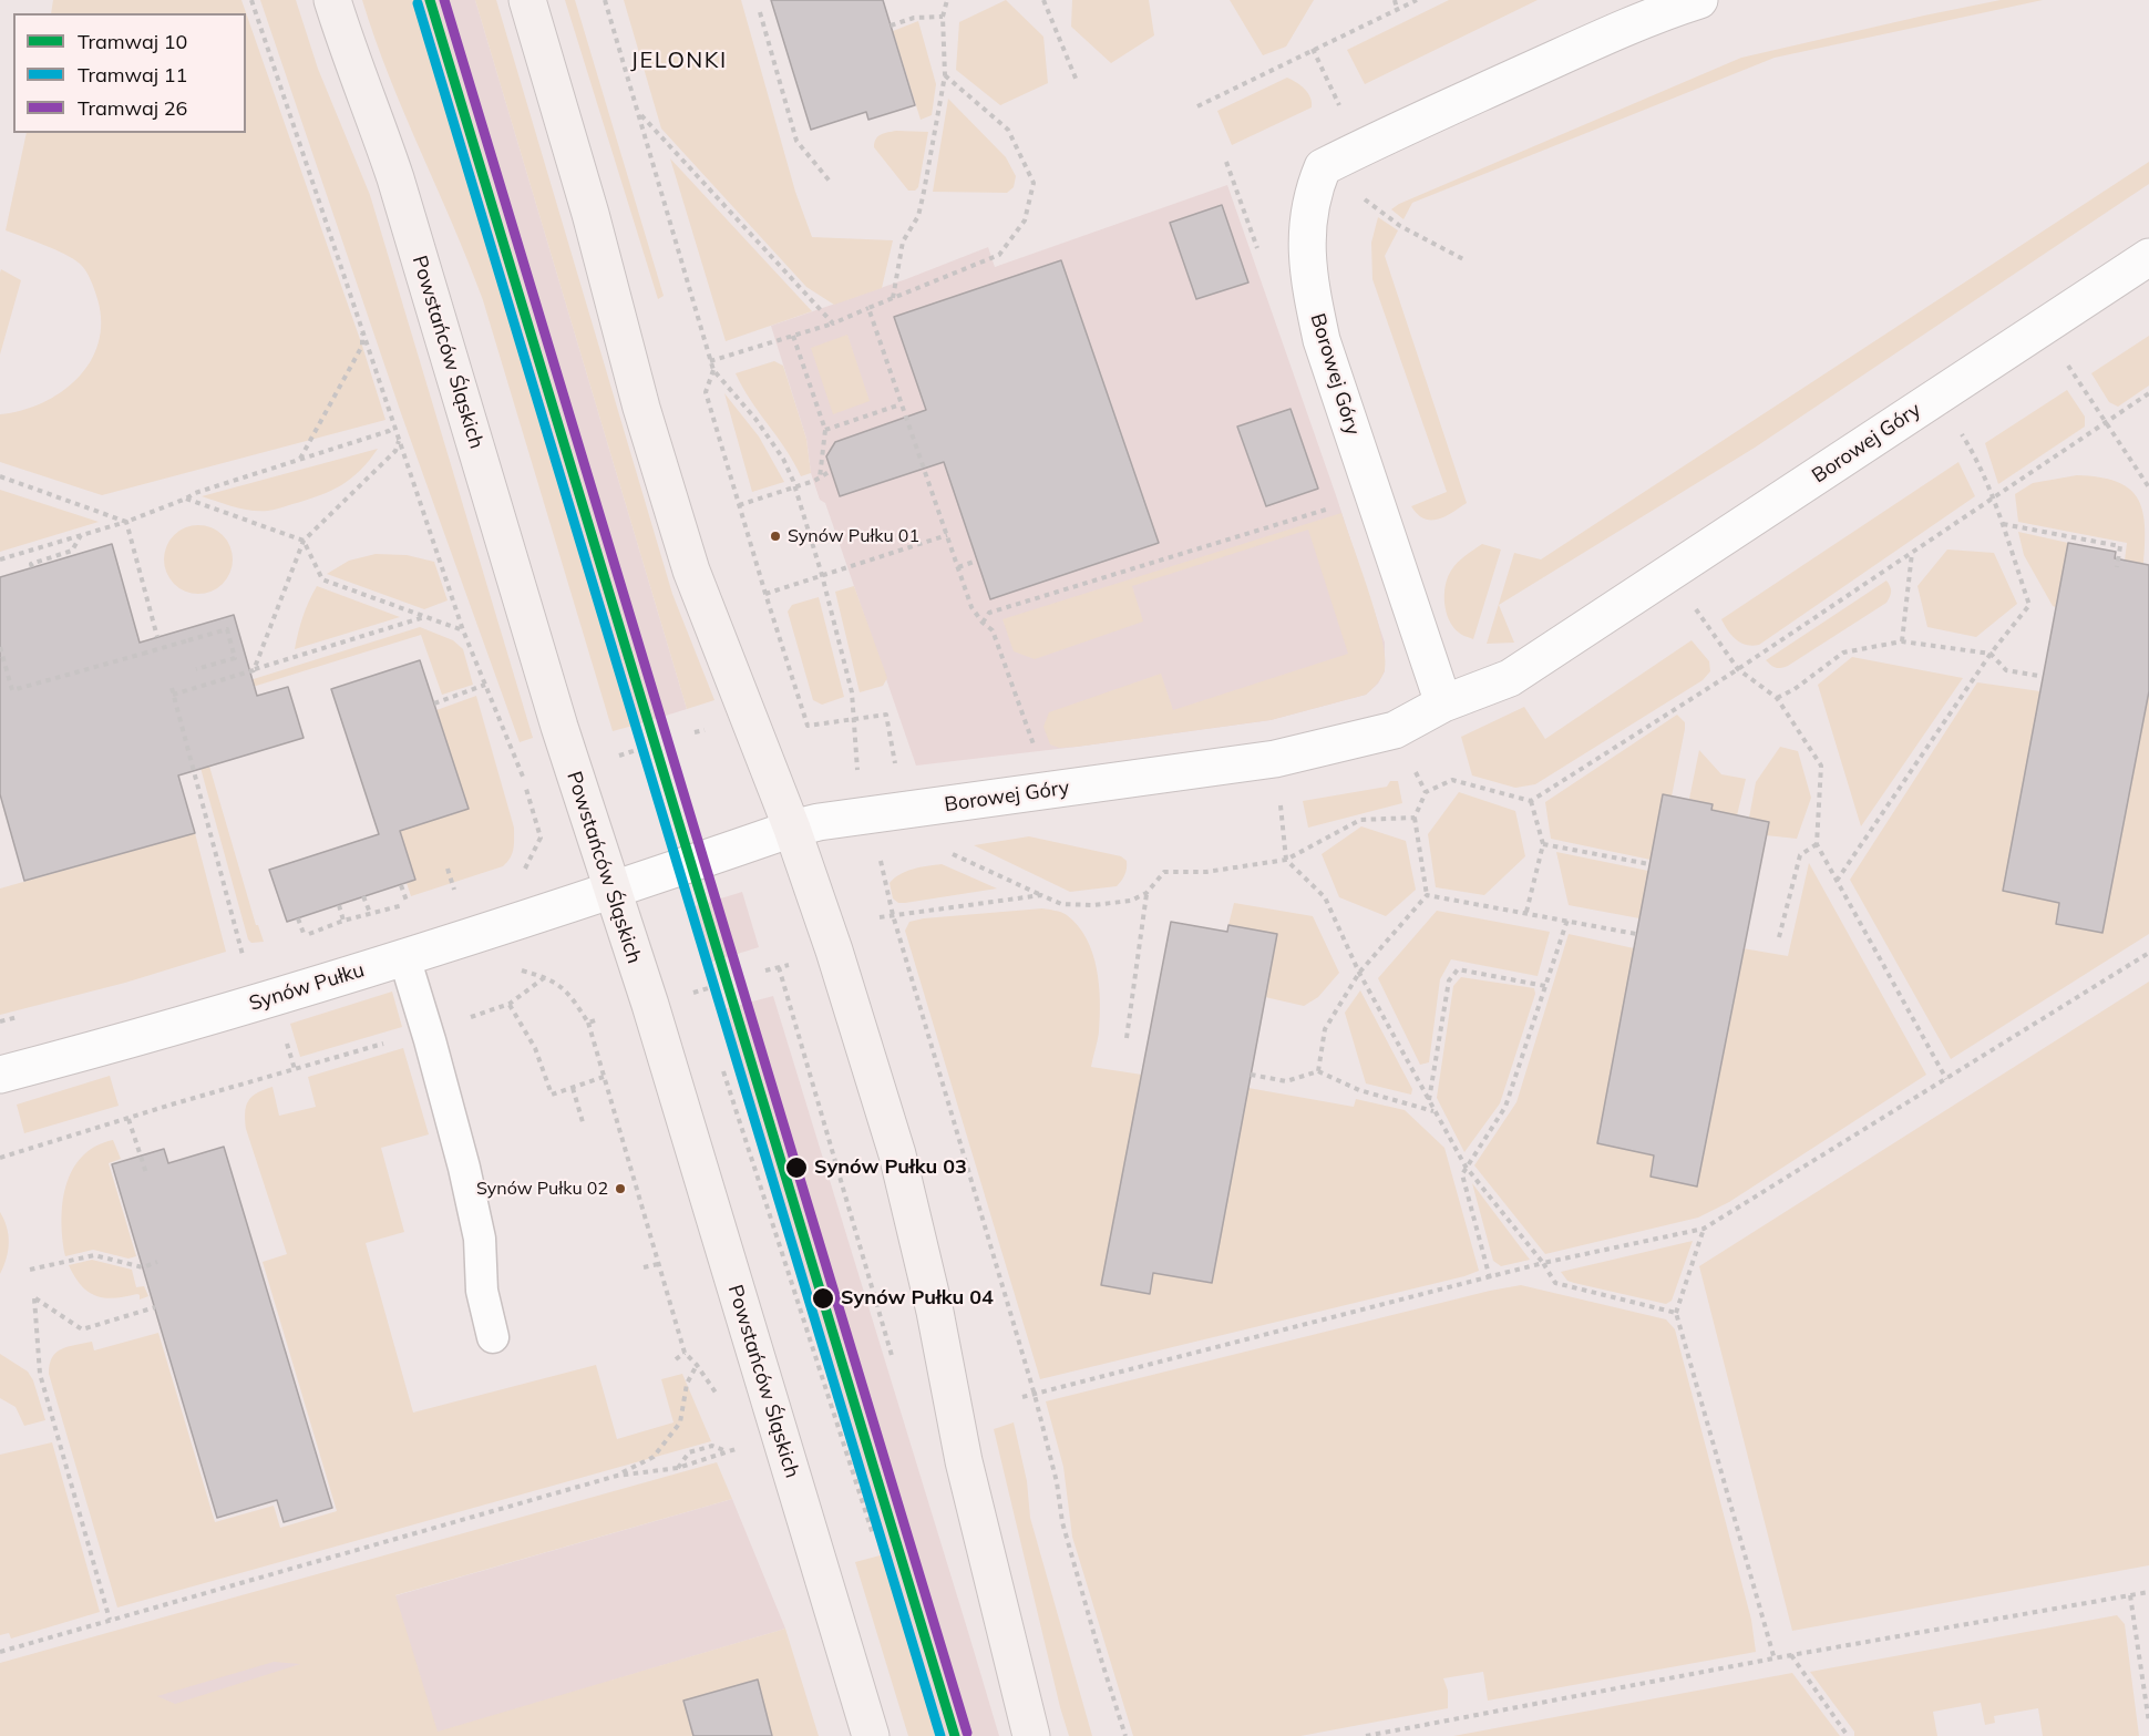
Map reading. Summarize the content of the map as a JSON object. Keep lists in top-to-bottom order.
{
  "streets": {
    "main road": ["Powstańców Śląskich"],
    "street": ["Borowej Góry", "Synów Pułku"]
  },
  "crossings": [
    ["Powstańców Śląskich", "Borowej Góry"],
    ["Powstańców Śląskich", "Synów Pułku"],
    ["Borowej Góry", "Synów Pułku"]
  ],
  "districts": ["JELONKI"],
  "places": [
    "Synów Pułku 01",
    "Synów Pułku 03",
    "Synów Pułku 02",
    "Synów Pułku 04"
  ],
  "lines": ["tram line 10", "tram line 26", "tram line 11"],
  "legend": ["Tramwaj 10", "Tramwaj 11", "Tramwaj 26"]
}
